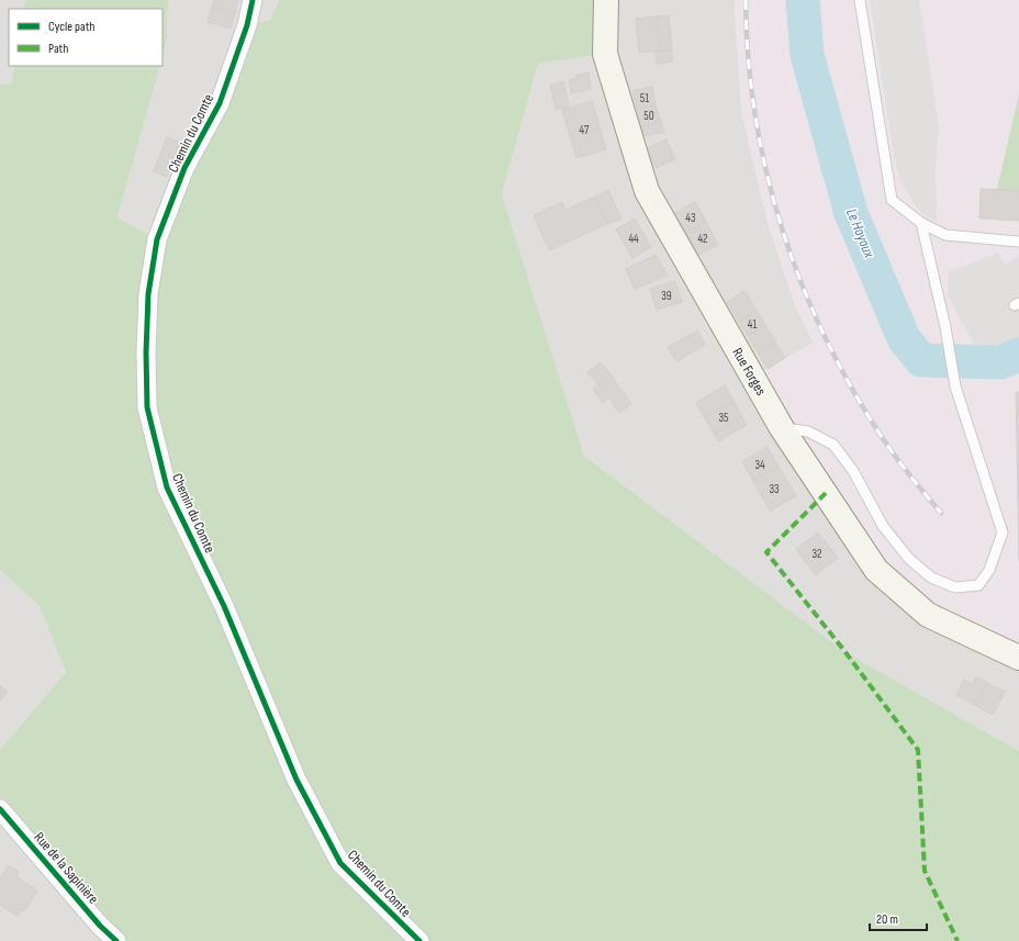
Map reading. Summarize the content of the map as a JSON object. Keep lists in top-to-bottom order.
{
  "streets": {
    "main road": ["Rue Forges"],
    "street": ["Chemin du Comte", "Rue de la Sapinière"]
  },
  "water": ["Le Hoyoux"],
  "house_numbers": [
    "51",
    "50",
    "47",
    "43",
    "44",
    "42",
    "39",
    "41",
    "35",
    "34",
    "33",
    "32"
  ],
  "legend": ["Cycle path", "Path"],
  "scale_bar": "20 m"
}
